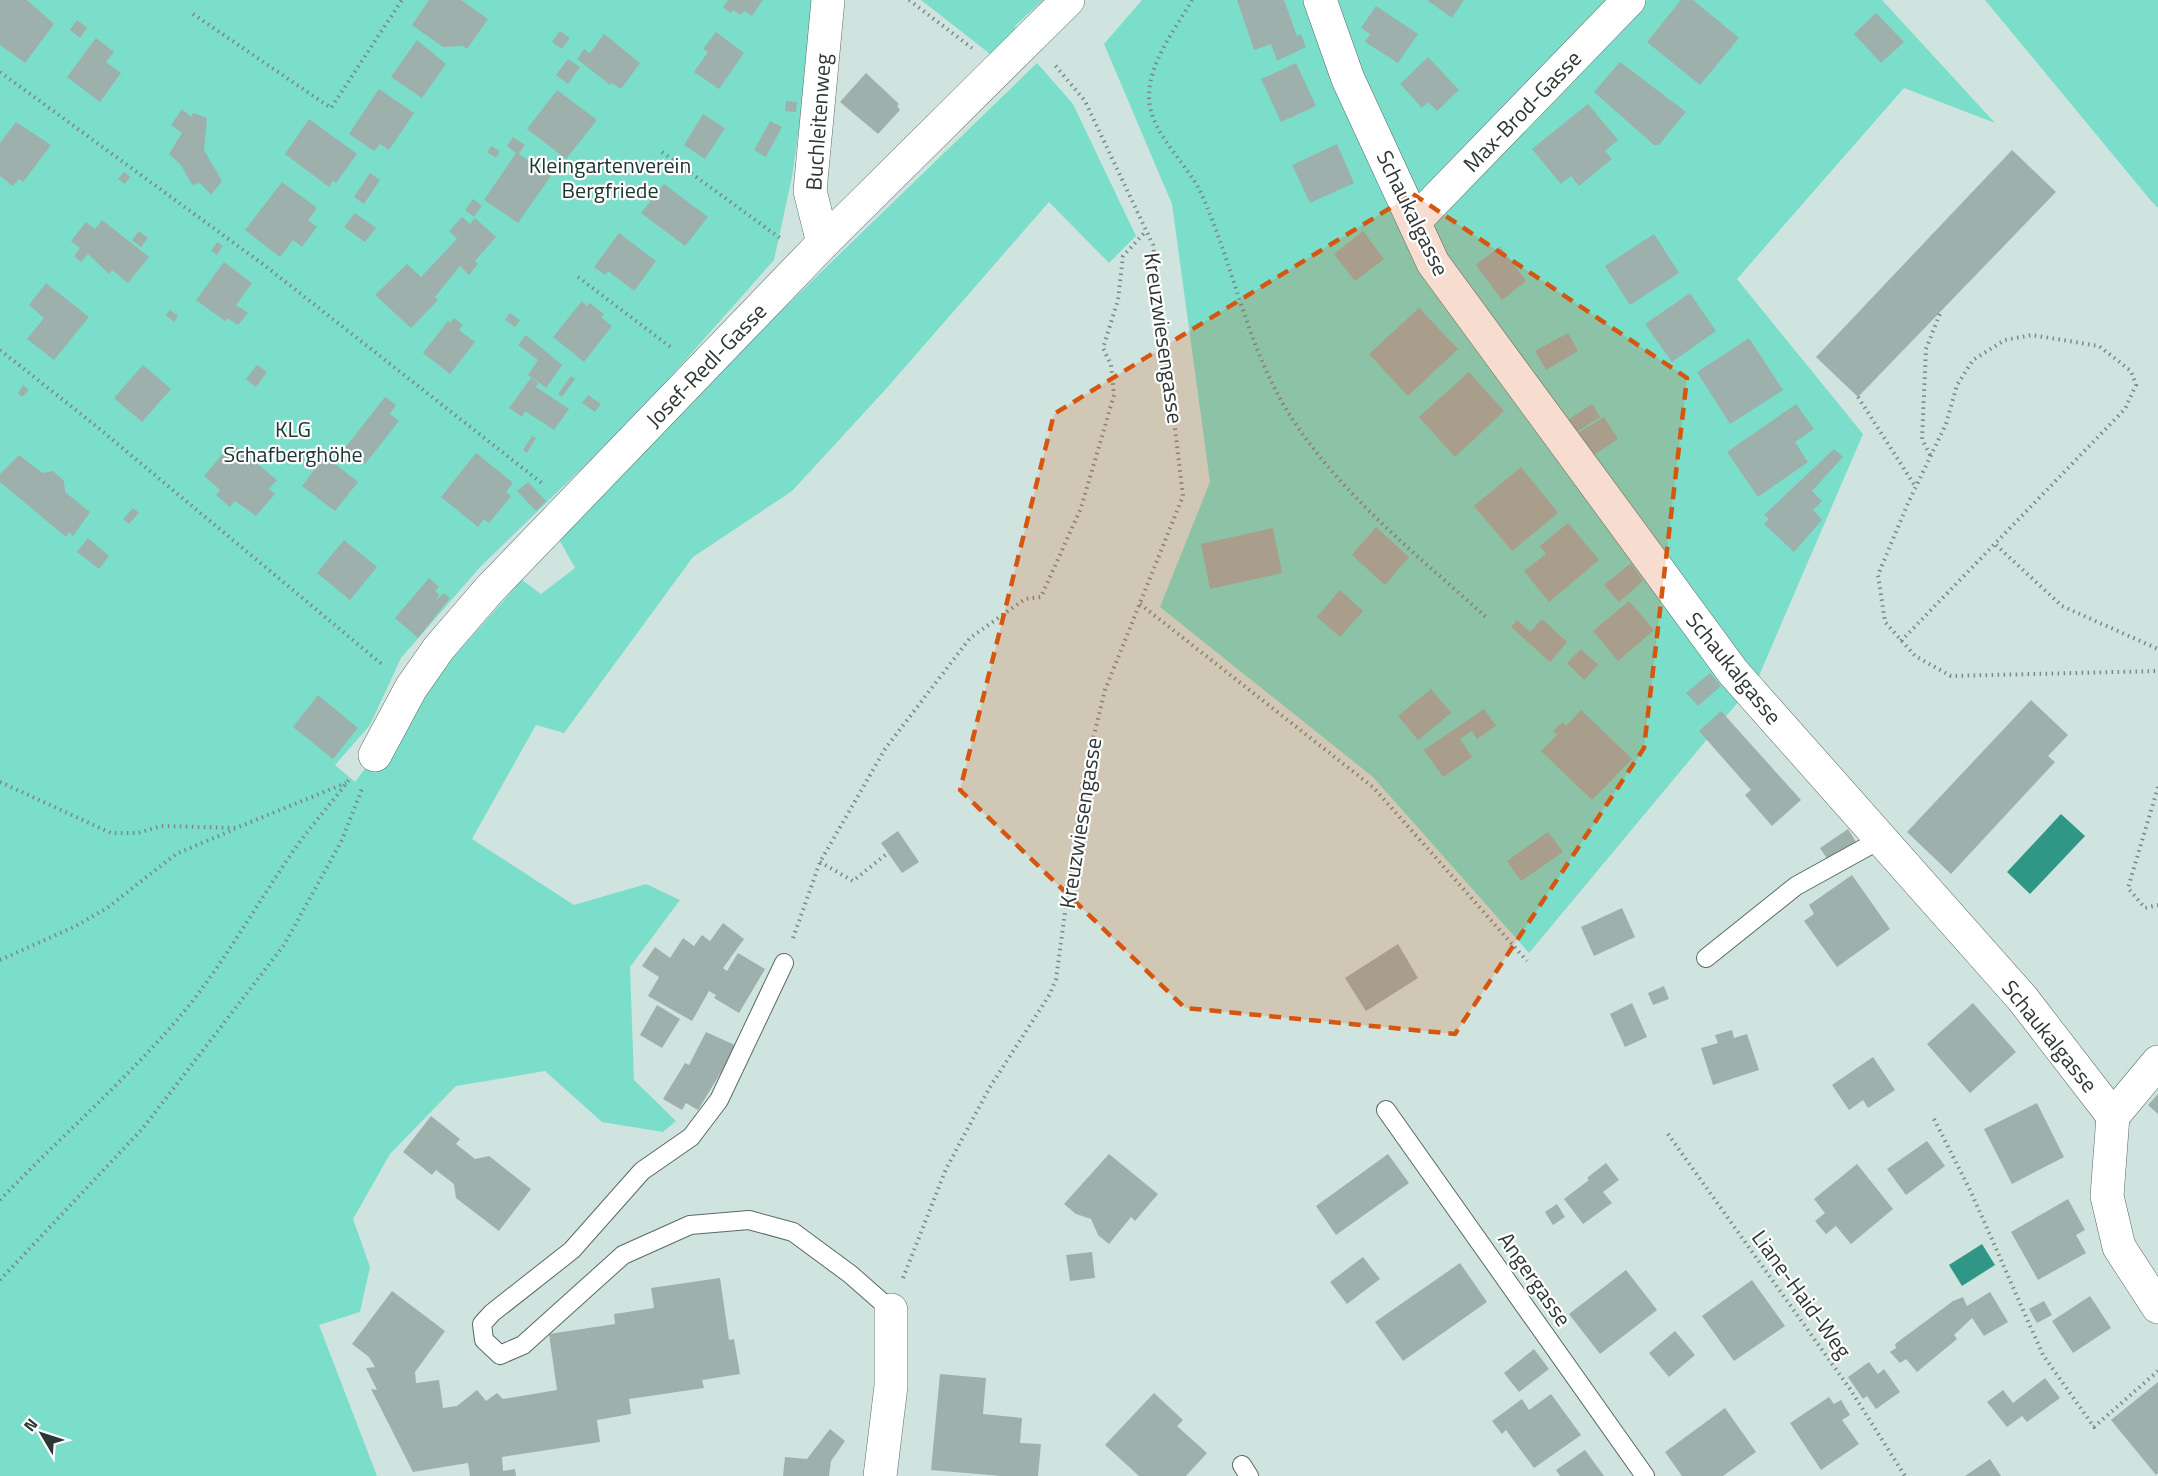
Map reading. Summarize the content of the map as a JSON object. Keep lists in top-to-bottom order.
{
  "streets": {
    "street": [
      "Max-Brod-Gasse",
      "Buchleitenweg",
      "Schaukalgasse",
      "Josef-Redl-Gasse"
    ],
    "lane": ["Angergasse"],
    "path": ["Kreuzwiesengasse", "Liane-Haid-Weg"]
  },
  "crossings": [
    ["Max-Brod-Gasse", "Schaukalgasse"],
    ["Buchleitenweg", "Josef-Redl-Gasse"],
    ["Kreuzwiesengasse", "Josef-Redl-Gasse"]
  ],
  "parks": ["Kleingartenverein Bergfriede", "KLG Schafberghöhe"],
  "north": "top left"
}
